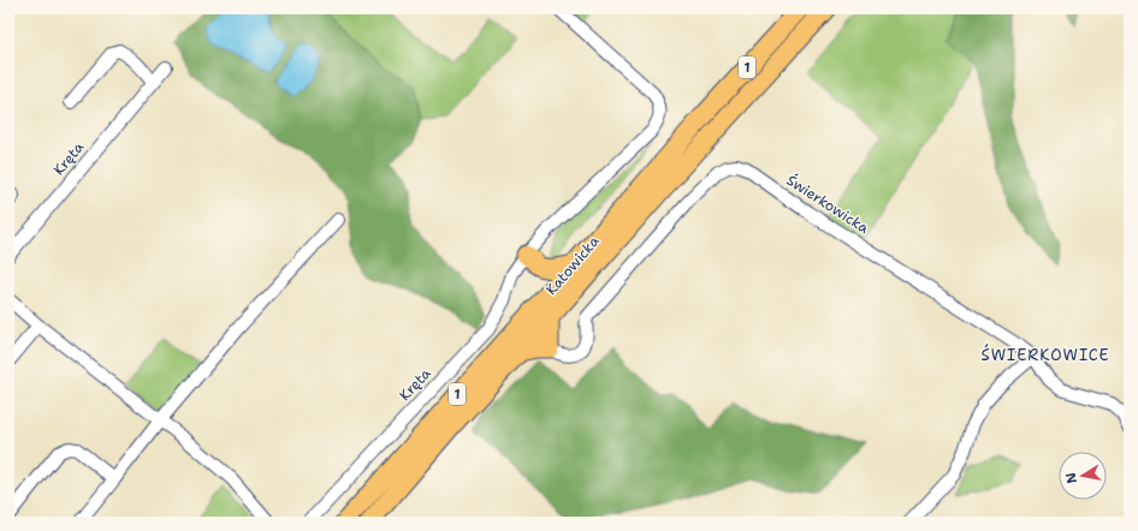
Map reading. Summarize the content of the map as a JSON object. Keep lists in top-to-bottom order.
{
  "streets": {
    "main road": ["1", "Katowicka"],
    "street": ["Kręta", "Świerkowicka"]
  },
  "districts": ["ŚWIERKOWICE"],
  "north": "left"
}
